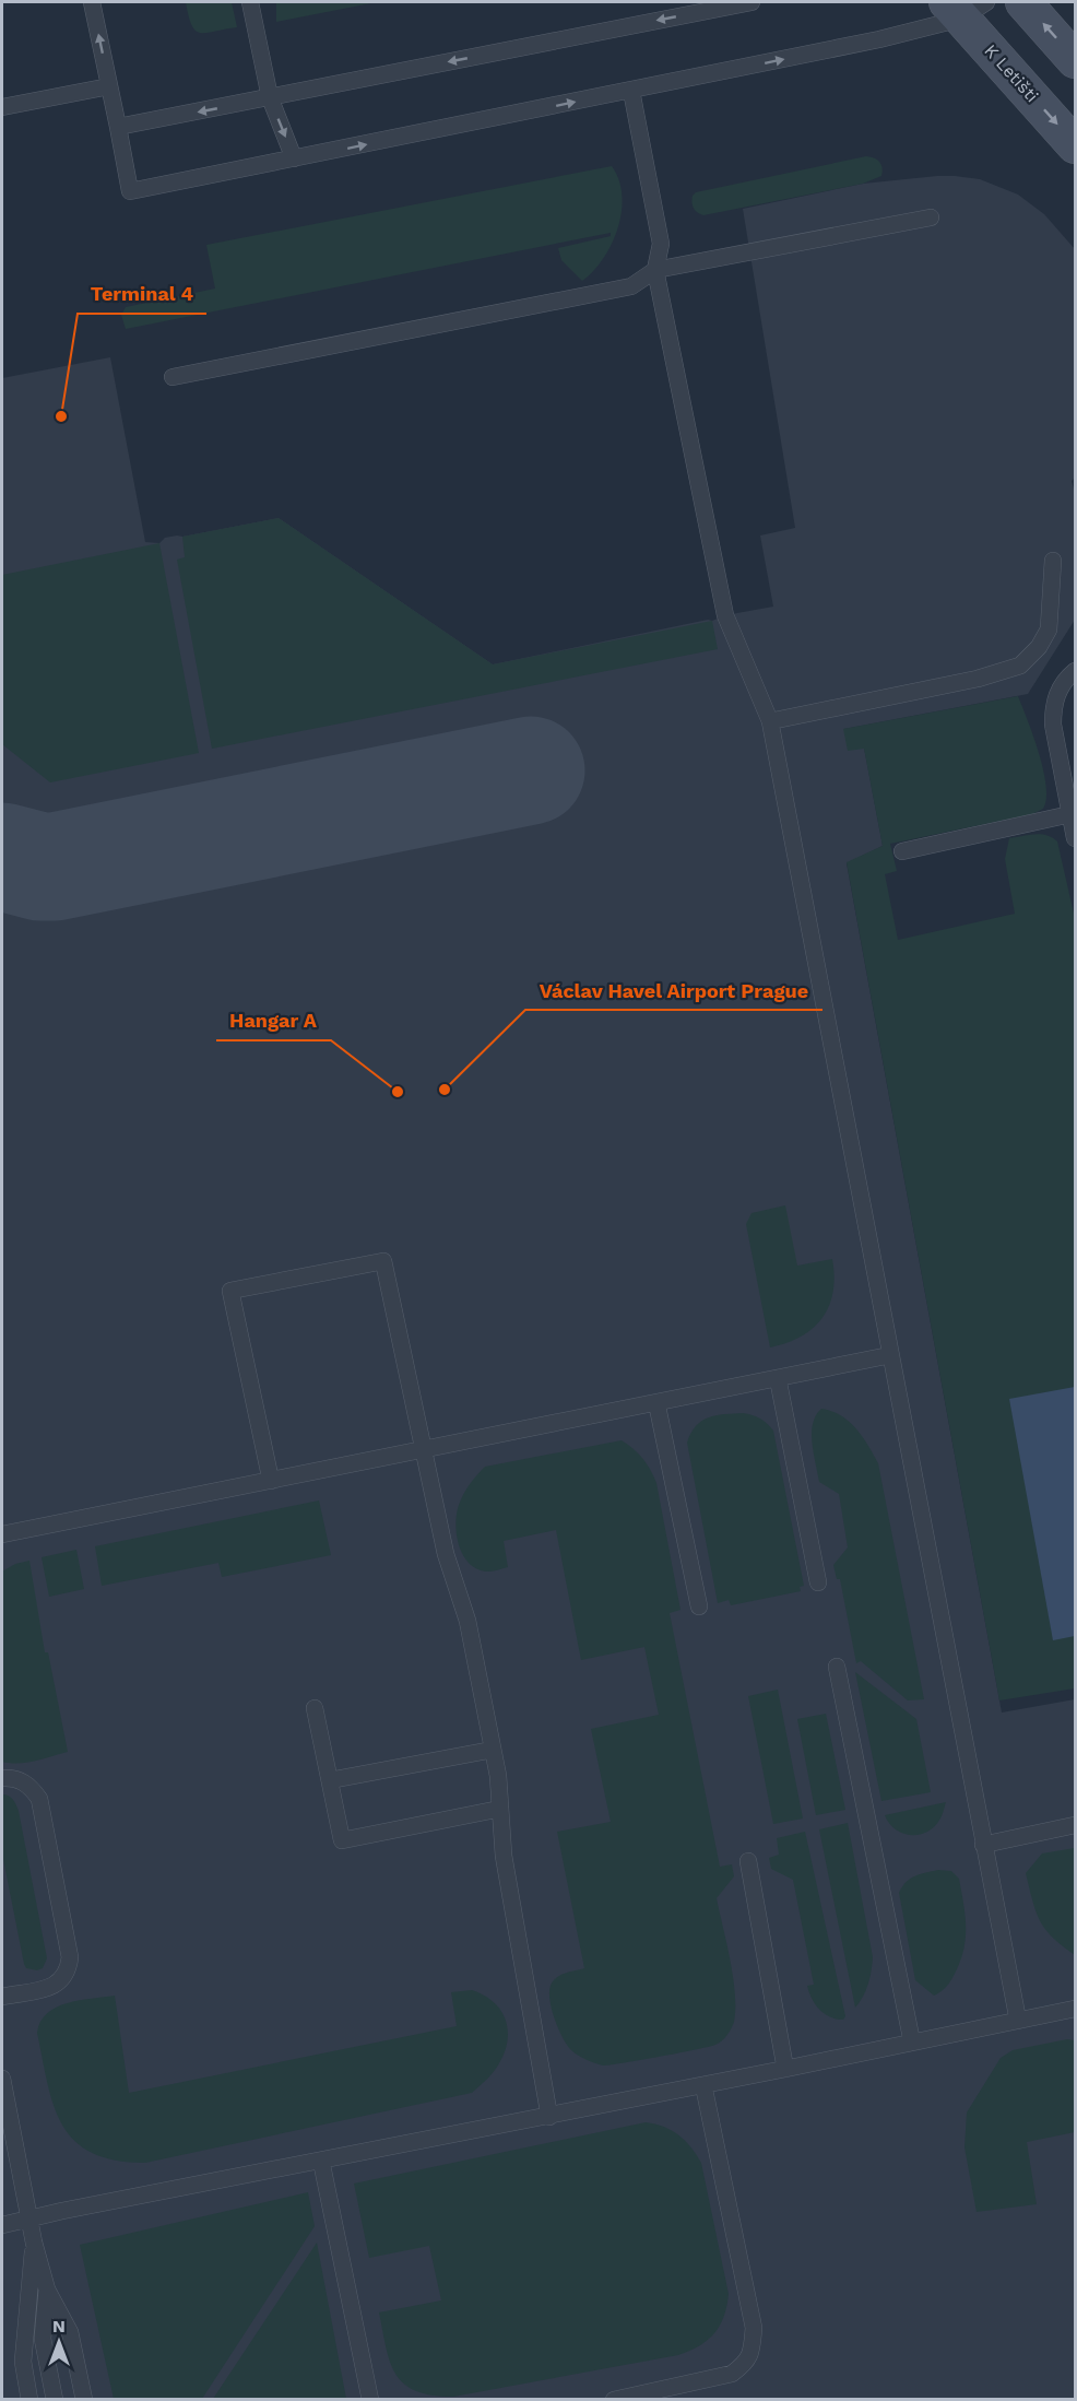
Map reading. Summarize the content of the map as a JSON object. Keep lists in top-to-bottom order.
{
  "streets": {
    "main road": ["K Letišti"]
  },
  "places": ["Terminal 4", "Václav Havel Airport Prague", "Hangar A"],
  "north": "top"
}
